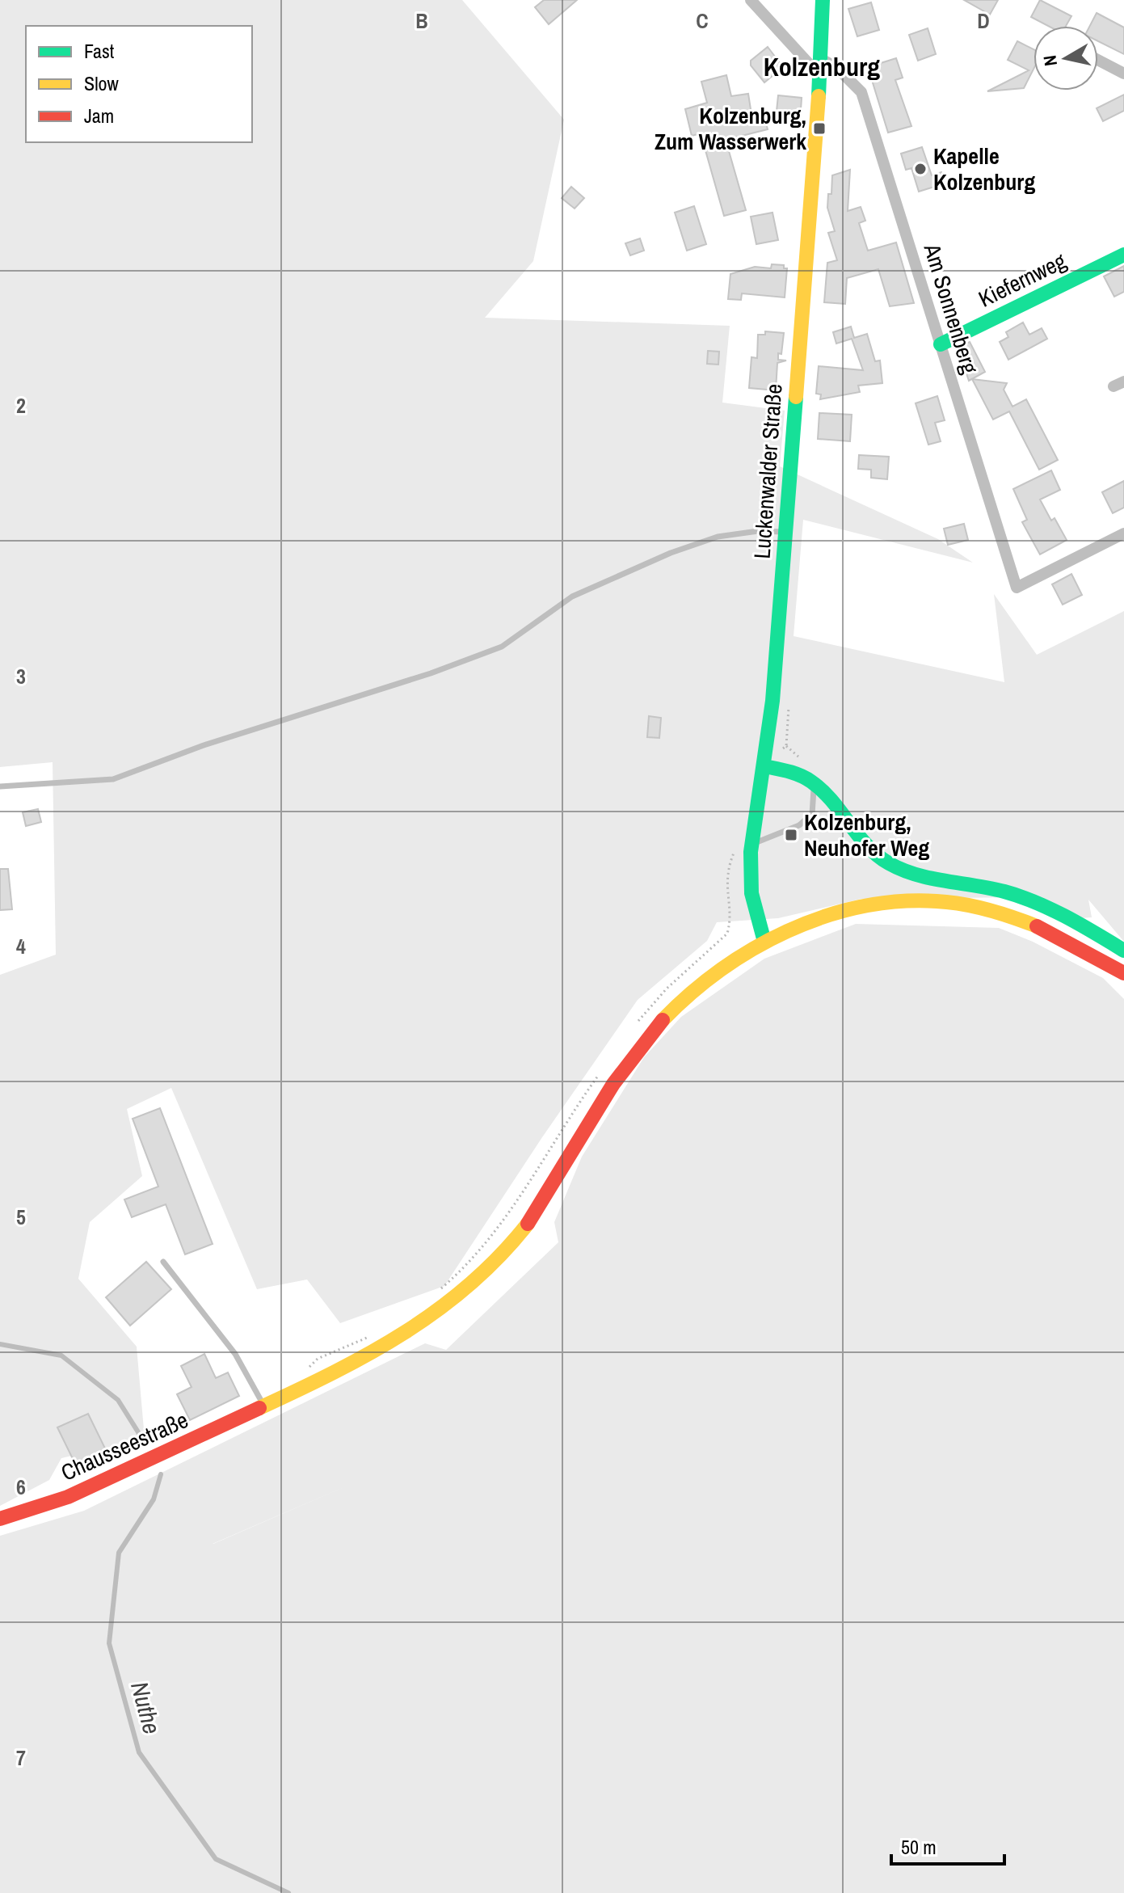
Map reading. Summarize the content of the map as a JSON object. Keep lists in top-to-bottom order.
{
  "streets": {
    "street": [
      "Kiefernweg",
      "Am Sonnenberg",
      "Luckenwalder Straße",
      "Chausseestraße"
    ]
  },
  "crossings": [
    ["Kiefernweg", "Am Sonnenberg"],
    ["Am Sonnenberg", "Luckenwalder Straße"],
    ["Luckenwalder Straße", "Chausseestraße"]
  ],
  "districts": ["Kolzenburg"],
  "water": ["Nuthe"],
  "places": {
    "transit": ["Kolzenburg, Zum Wasserwerk", "Kolzenburg, Neuhofer Weg"],
    "other": ["Kapelle Kolzenburg"]
  },
  "legend": ["Fast", "Slow", "Jam"],
  "scale_bar": "50 m",
  "north": "left",
  "grid": {
    "columns": ["B", "C", "D"],
    "rows": [
      "2",
      "3",
      "4",
      "5",
      "6",
      "7"
    ]
  }
}
